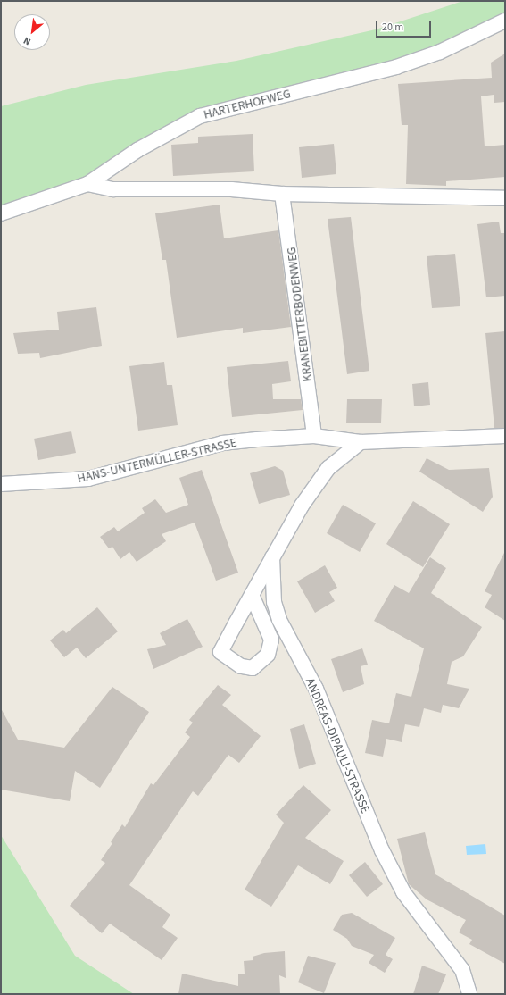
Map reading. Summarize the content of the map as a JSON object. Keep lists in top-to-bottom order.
{
  "streets": {
    "street": [
      "HARTERHOFWEG",
      "KRANEBITTERBODENWEG",
      "HANS-UNTERMÜLLER-STRASSE",
      "ANDREAS-DIPAULI-STRASSE"
    ]
  },
  "crossings": [
    ["KRANEBITTERBODENWEG", "HANS-UNTERMÜLLER-STRASSE"]
  ],
  "scale_bar": "20 m",
  "north": "bottom left"
}
